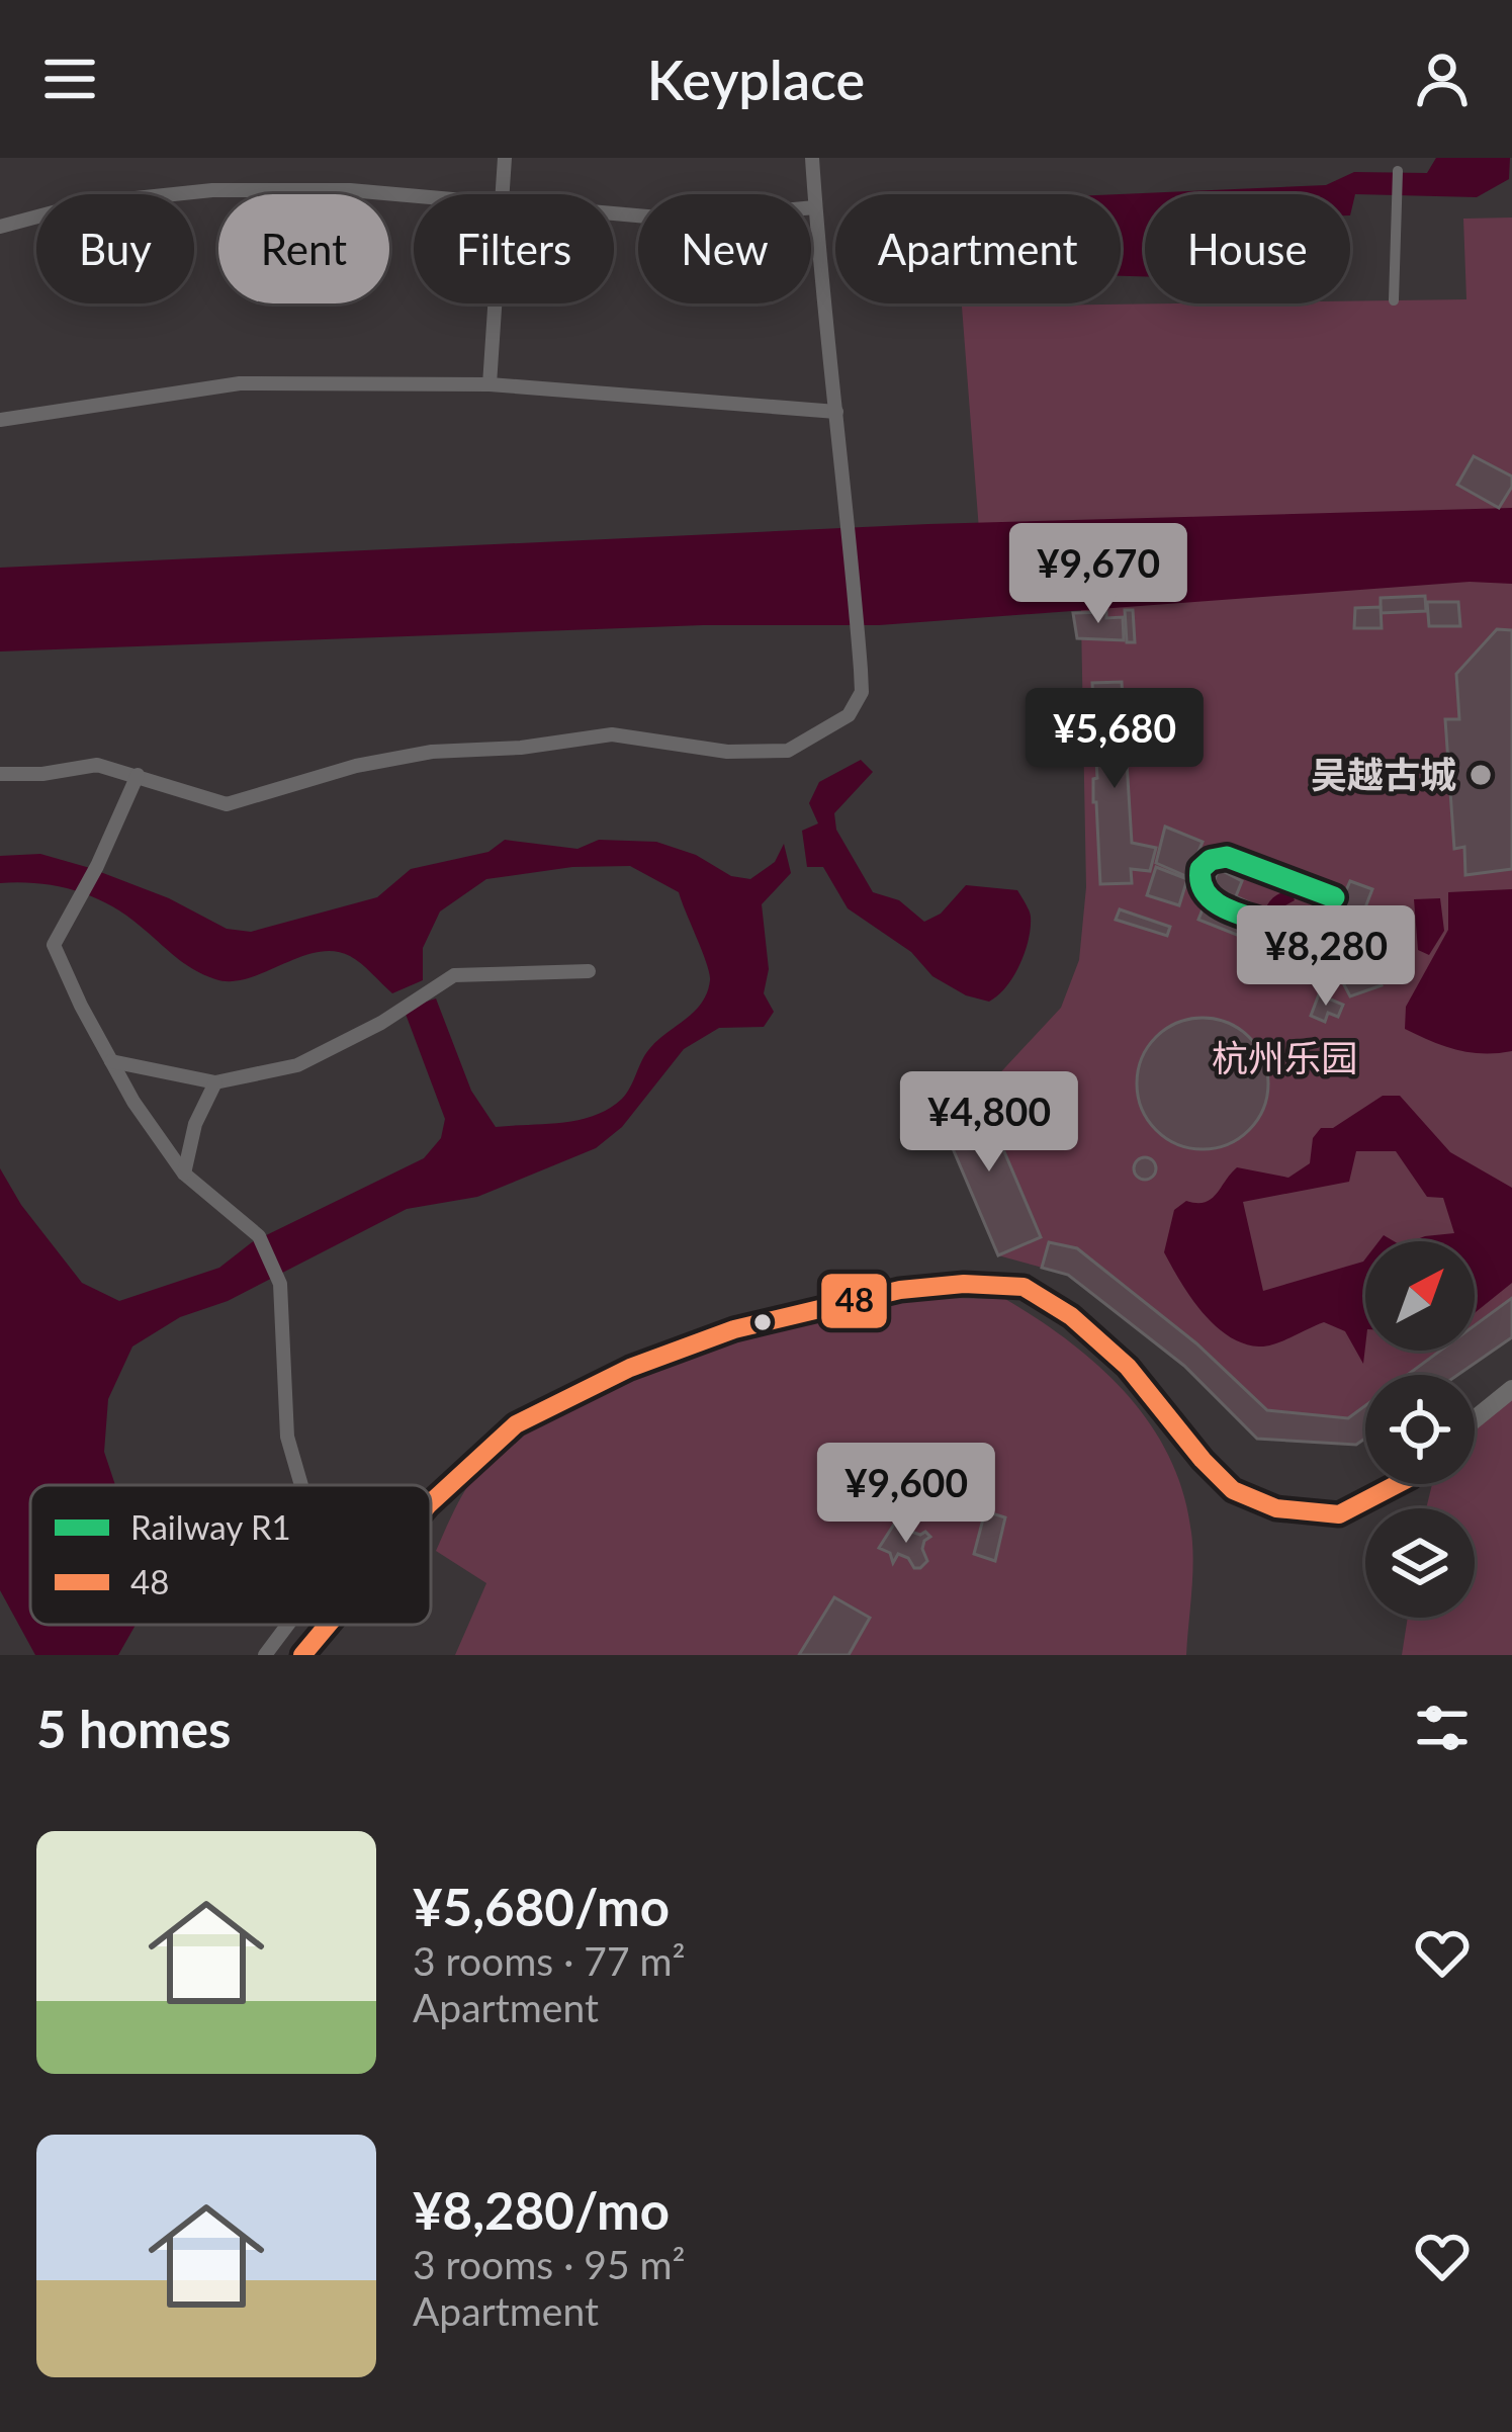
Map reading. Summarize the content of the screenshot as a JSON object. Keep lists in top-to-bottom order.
{
  "parks": ["杭州乐园"],
  "places": ["吴越古城"],
  "lines": ["rail line R1", "transit line 48"],
  "legend": ["Railway R1", "48"],
  "north": "top right",
  "page": {
    "header": "Keyplace",
    "chip": [
      "Buy",
      "Rent",
      "Filters",
      "New",
      "Apartment",
      "House"
    ],
    "price": [
      "¥9,670",
      "¥5,680",
      "¥8,280",
      "¥4,800",
      "¥9,600"
    ],
    "heading": "5 homes",
    "list": [
      {
        "name": "¥5,680/mo",
        "note": "3 rooms · 77 m² · Apartment"
      },
      {
        "name": "¥8,280/mo",
        "note": "3 rooms · 95 m² · Apartment"
      }
    ]
  }
}
